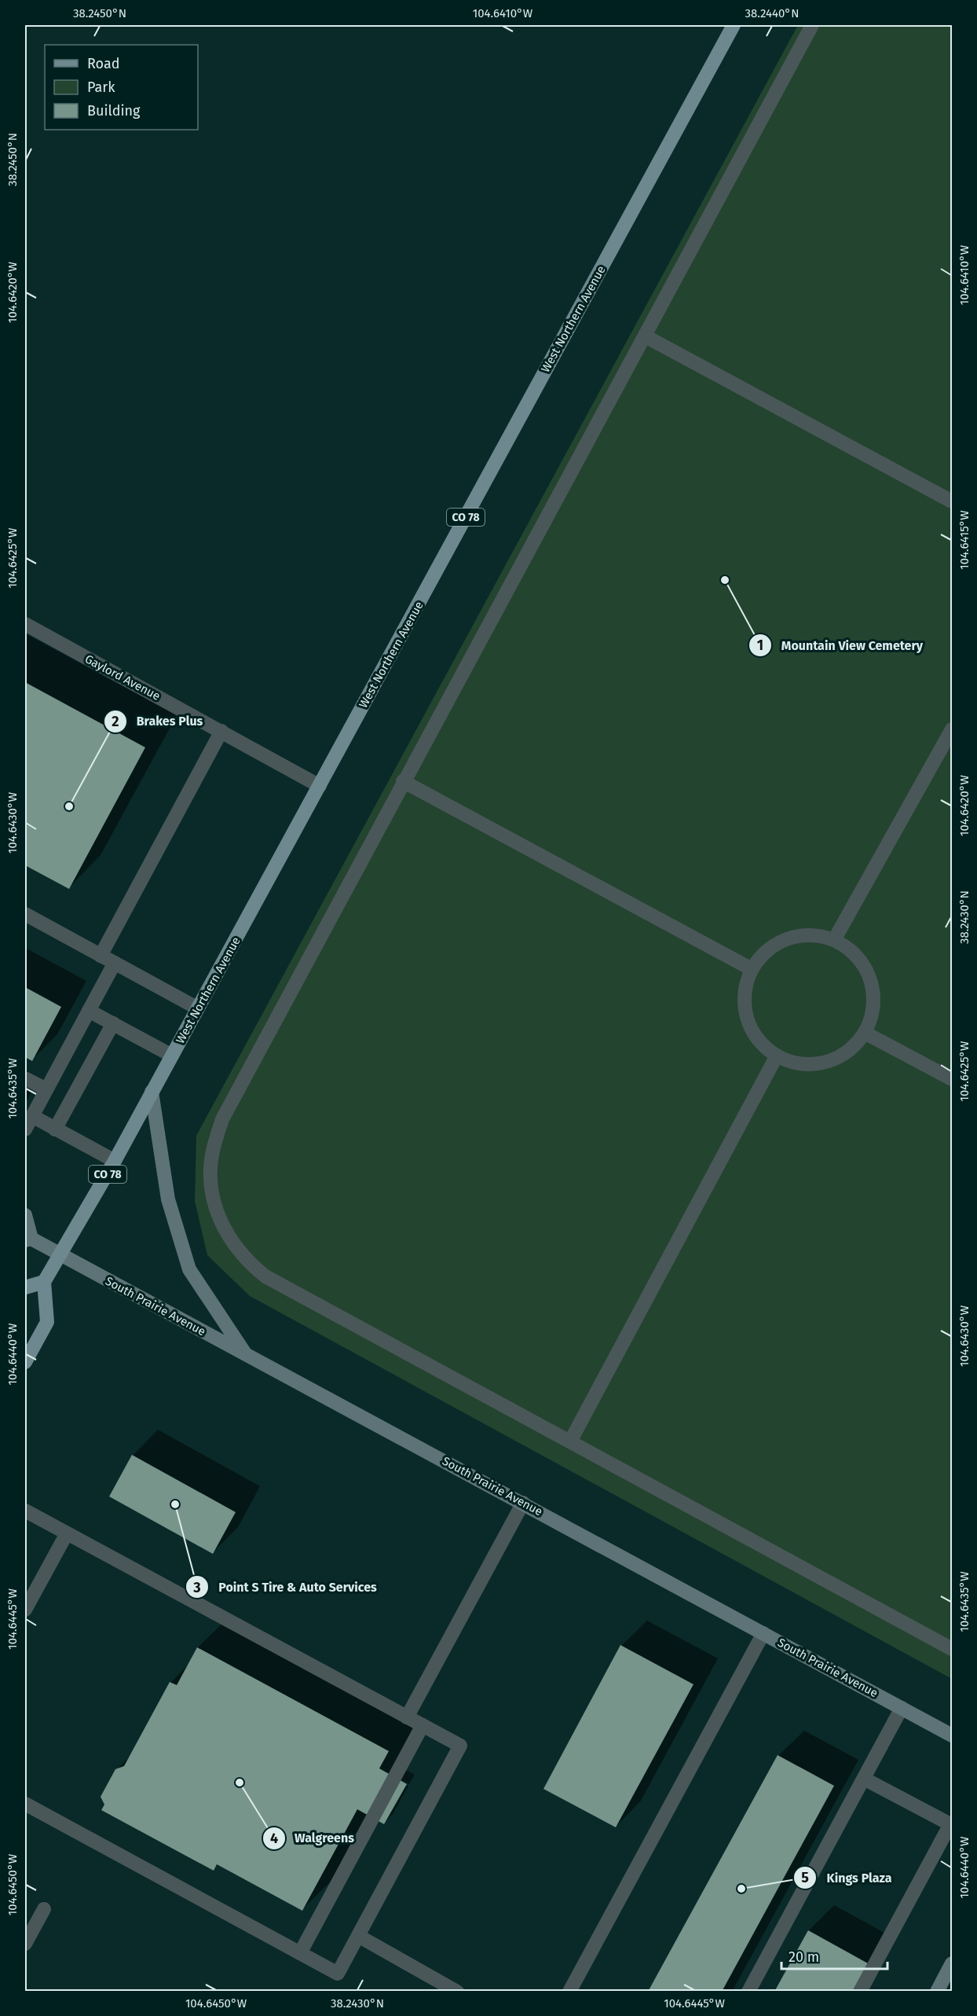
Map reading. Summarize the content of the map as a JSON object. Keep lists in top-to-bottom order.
{
  "streets": {
    "main road": ["West Northern Avenue", "CO 78", "South Prairie Avenue"],
    "street": ["Gaylord Avenue"]
  },
  "crossings": [
    ["West Northern Avenue", "Gaylord Avenue"],
    ["West Northern Avenue", "South Prairie Avenue"]
  ],
  "places": [
    "Mountain View Cemetery",
    "Brakes Plus",
    "Point S Tire & Auto Services",
    "Walgreens",
    "Kings Plaza"
  ],
  "legend": ["Road", "Park", "Building"],
  "scale_bar": "20 m",
  "coordinates": [
    "38.2450°N",
    "104.6410°W",
    "38.2440°N",
    "104.6420°W",
    "104.6415°W",
    "104.6425°W",
    "104.6430°W",
    "38.2430°N",
    "104.6435°W",
    "104.6440°W",
    "104.6445°W",
    "104.6450°W"
  ]
}
